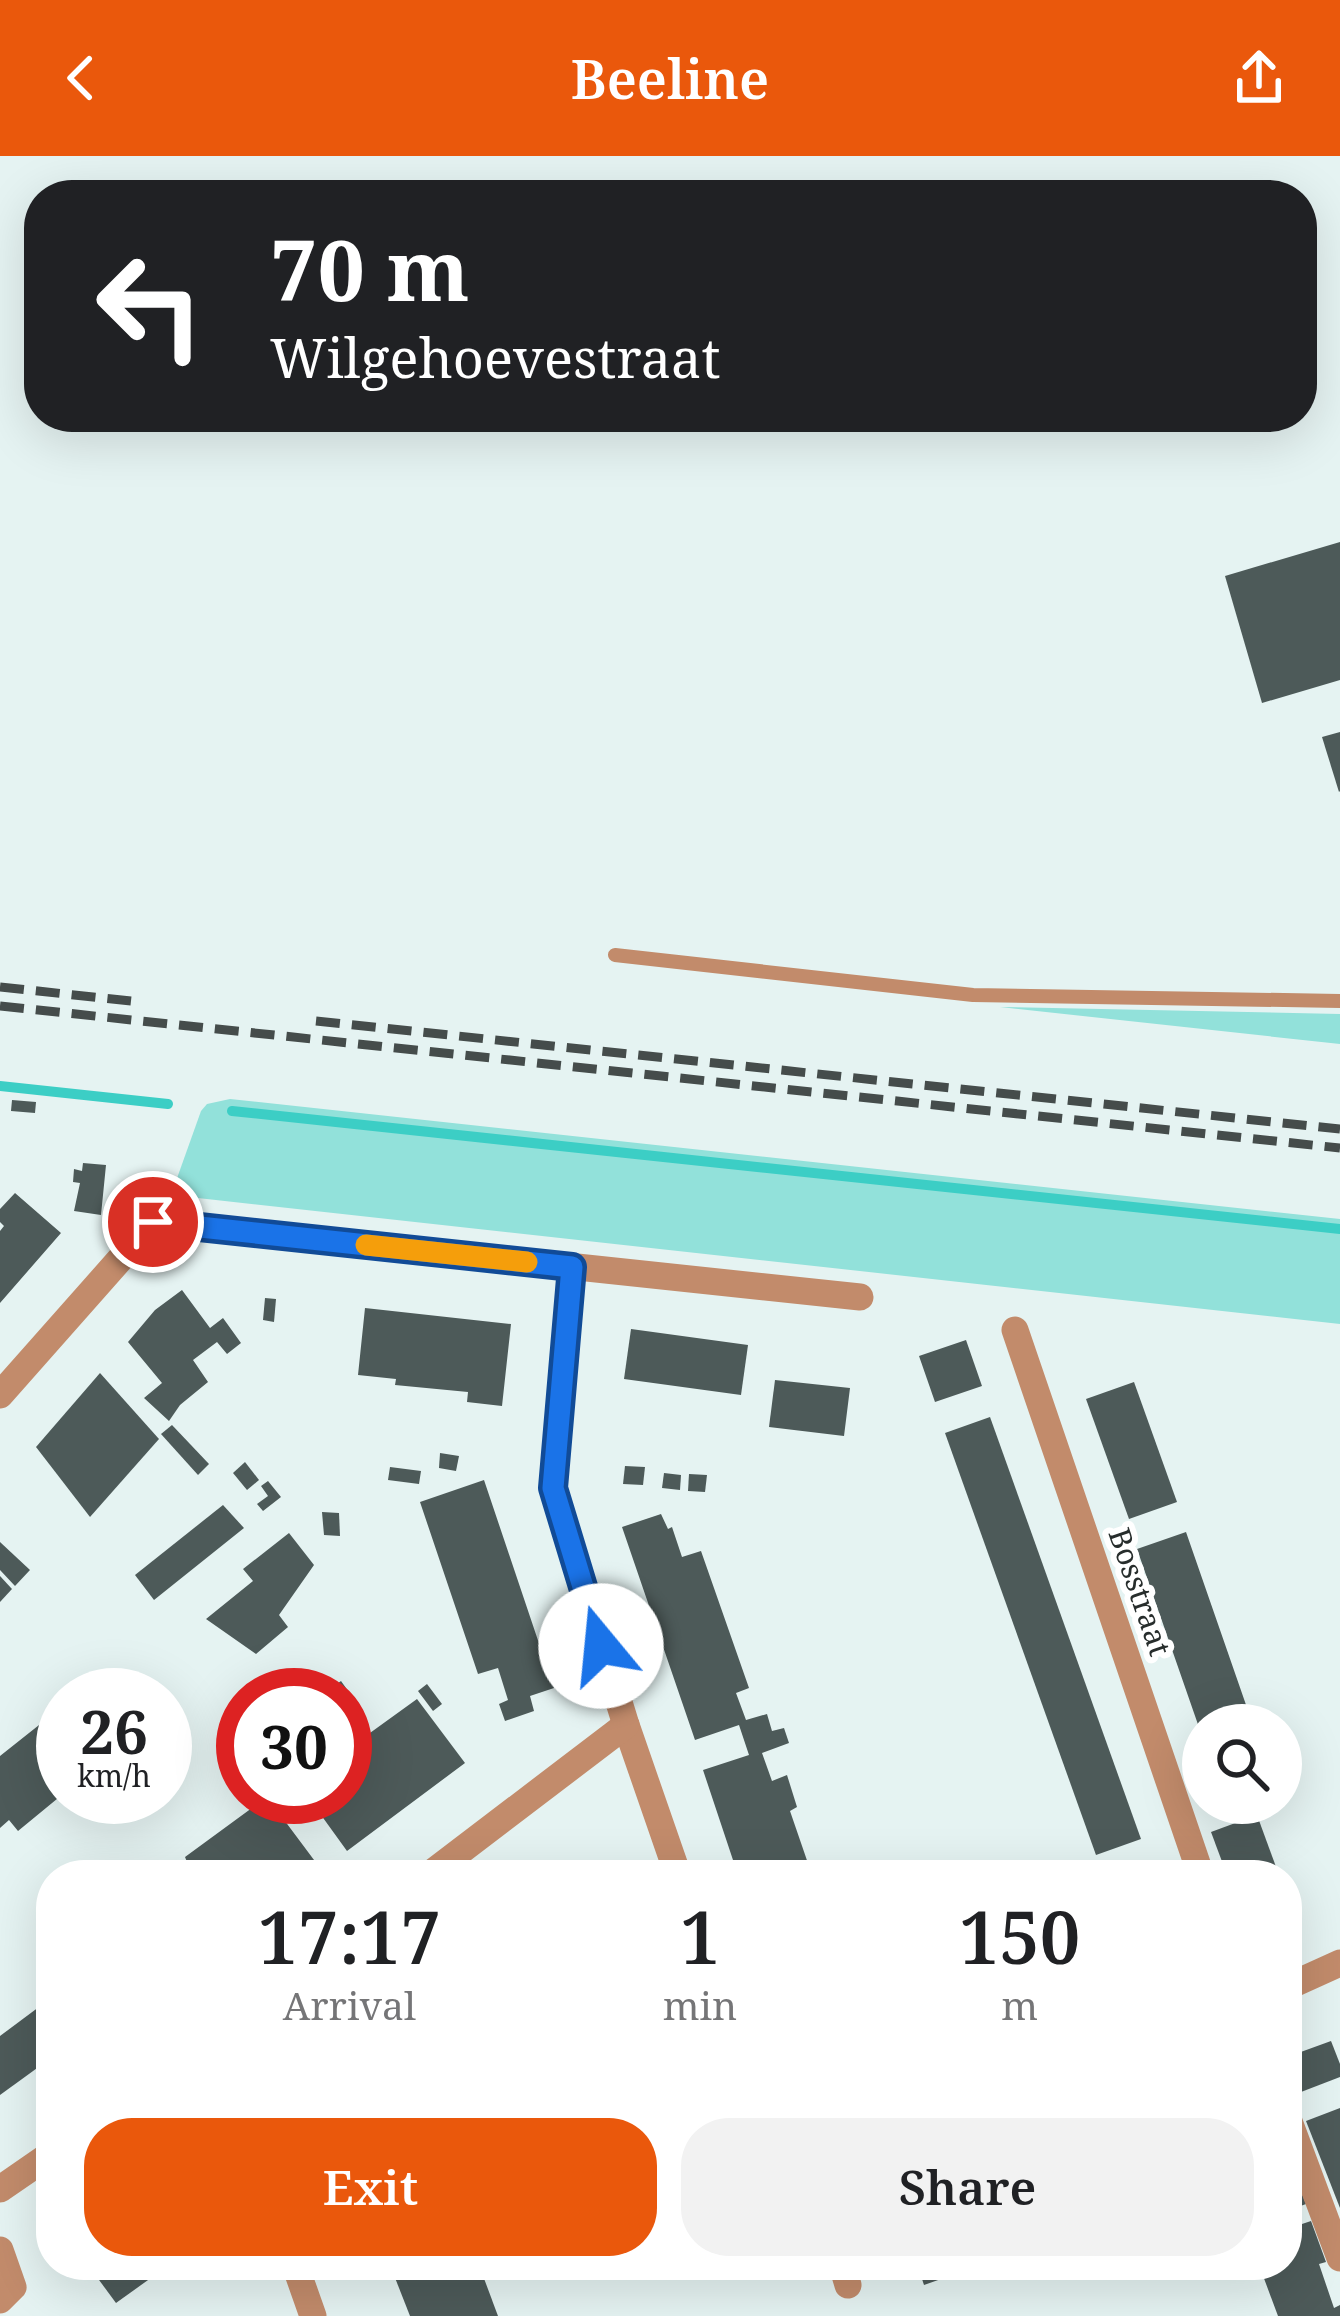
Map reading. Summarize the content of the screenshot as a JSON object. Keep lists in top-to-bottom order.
{
  "streets": {
    "street": ["Bosstraat"]
  },
  "page": {
    "header": "Beeline",
    "turn": ["70 m", "Wilgehoevestraat"],
    "speed": "26 km/h",
    "limit": "30",
    "eta": [
      "17:17",
      "Arrival",
      "1",
      "min",
      "150",
      "m"
    ],
    "buttons": ["Exit", "Share"]
  }
}
